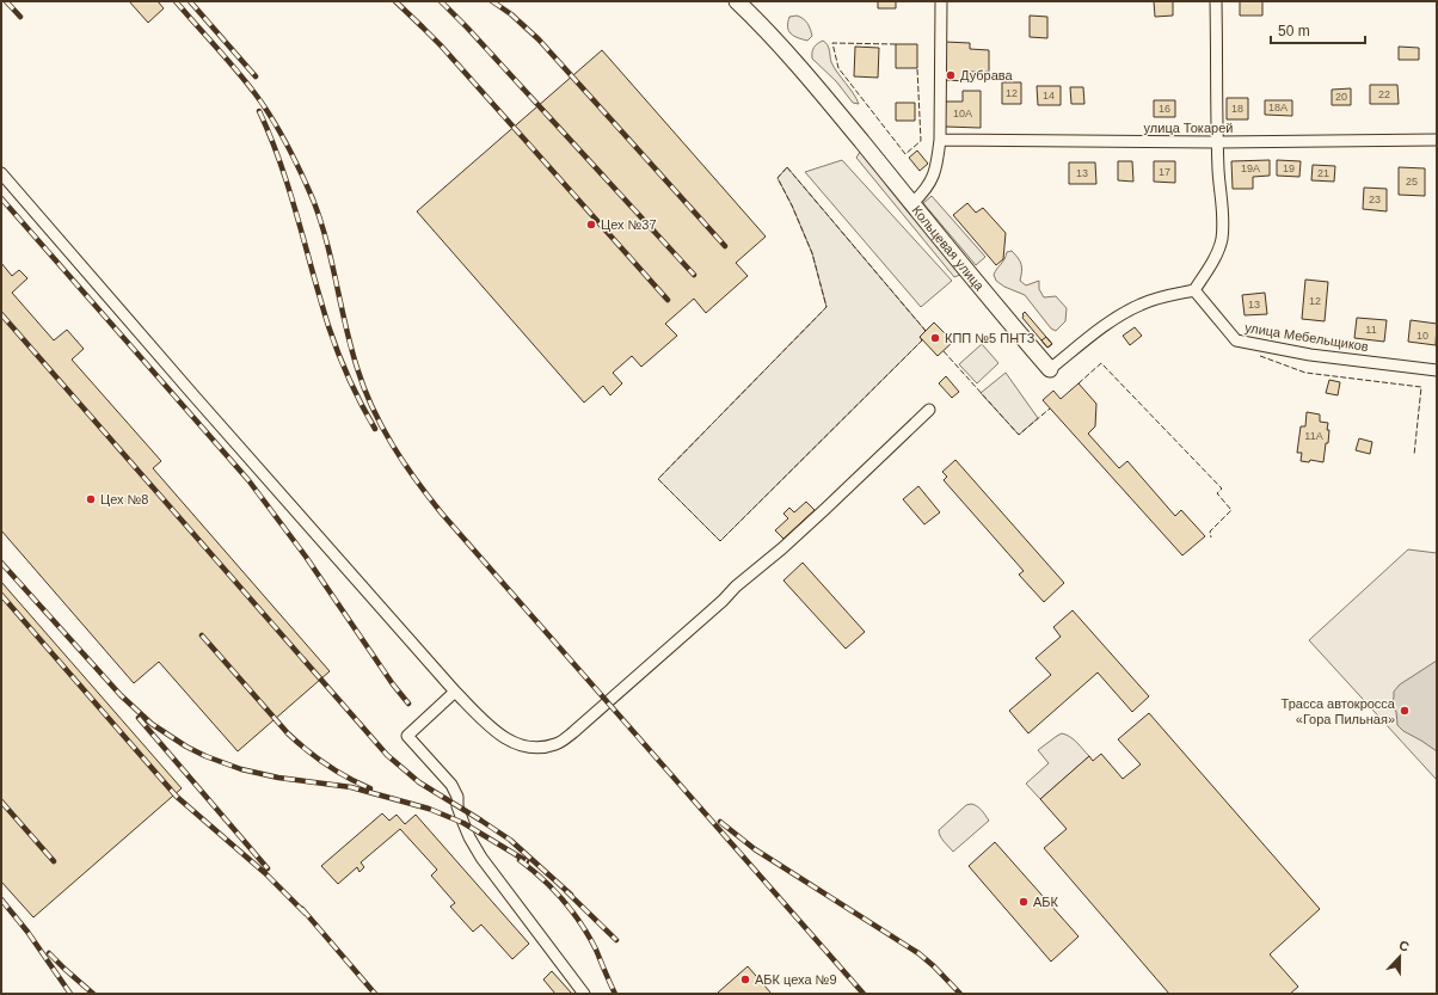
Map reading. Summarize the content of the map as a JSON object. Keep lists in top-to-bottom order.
{
  "streets": {
    "street": ["улица Токарей", "Кольцевая улица", "улица Мебельщиков"]
  },
  "crossings": [
    ["Кольцевая улица", "улица Мебельщиков"]
  ],
  "places": [
    "Дубрава",
    "Цех №37",
    "КПП №5 ПНТЗ",
    "Цех №8",
    "Трасса автокросса «Гора Пильная»",
    "АБК",
    "АБК цеха №9"
  ],
  "house_numbers": [
    "12",
    "22",
    "14",
    "20",
    "18А",
    "16",
    "18",
    "10А",
    "19А",
    "19",
    "17",
    "13",
    "21",
    "25",
    "23",
    "12",
    "13",
    "11",
    "10",
    "11А"
  ],
  "scale_bar": "50 m",
  "north": "top"
}
